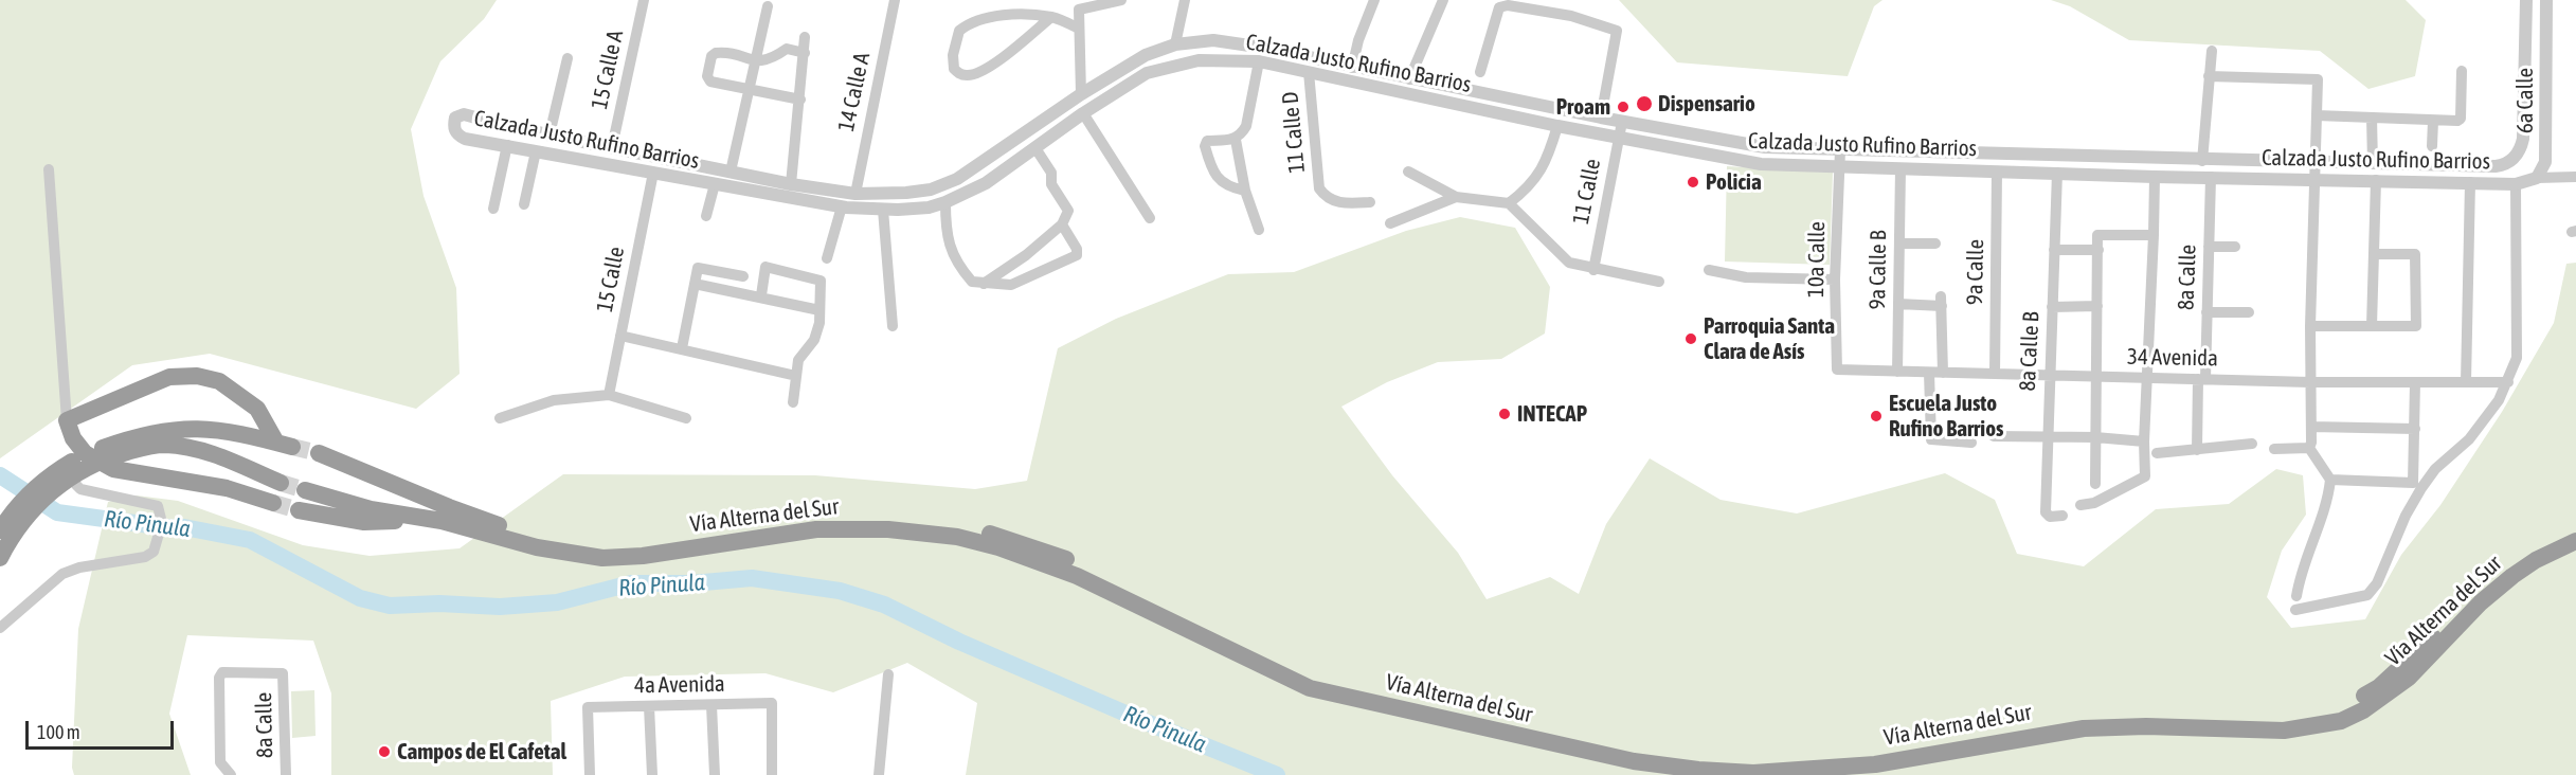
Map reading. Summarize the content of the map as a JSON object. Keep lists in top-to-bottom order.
{
  "streets": {
    "highway": ["Vía Alterna del Sur"],
    "street": [
      "Calzada Justo Rufino Barrios",
      "15 Calle A",
      "14 Calle A",
      "6a Calle",
      "11 Calle D",
      "11 Calle",
      "10a Calle",
      "9a Calle B",
      "9a Calle",
      "8a Calle",
      "15 Calle",
      "8a Calle B",
      "34 Avenida",
      "4a Avenida"
    ]
  },
  "crossings": [
    ["Calzada Justo Rufino Barrios", "15 Calle A"],
    ["Calzada Justo Rufino Barrios", "14 Calle A"],
    ["Calzada Justo Rufino Barrios", "6a Calle"],
    ["Calzada Justo Rufino Barrios", "11 Calle D"],
    ["Calzada Justo Rufino Barrios", "11 Calle"],
    ["Calzada Justo Rufino Barrios", "10a Calle"],
    ["Calzada Justo Rufino Barrios", "9a Calle B"],
    ["Calzada Justo Rufino Barrios", "9a Calle"],
    ["Calzada Justo Rufino Barrios", "8a Calle"],
    ["Calzada Justo Rufino Barrios", "15 Calle"],
    ["Calzada Justo Rufino Barrios", "8a Calle B"],
    ["10a Calle", "34 Avenida"],
    ["9a Calle B", "34 Avenida"],
    ["9a Calle", "34 Avenida"],
    ["8a Calle", "34 Avenida"],
    ["8a Calle B", "34 Avenida"]
  ],
  "water": ["Río Pinula"],
  "places": [
    "Dispensario",
    "Proam",
    "Policia",
    "Parroquia Santa Clara de Asís",
    "INTECAP",
    "Escuela Justo Rufino Barrios",
    "Campos de El Cafetal"
  ],
  "scale_bar": "100 m"
}
